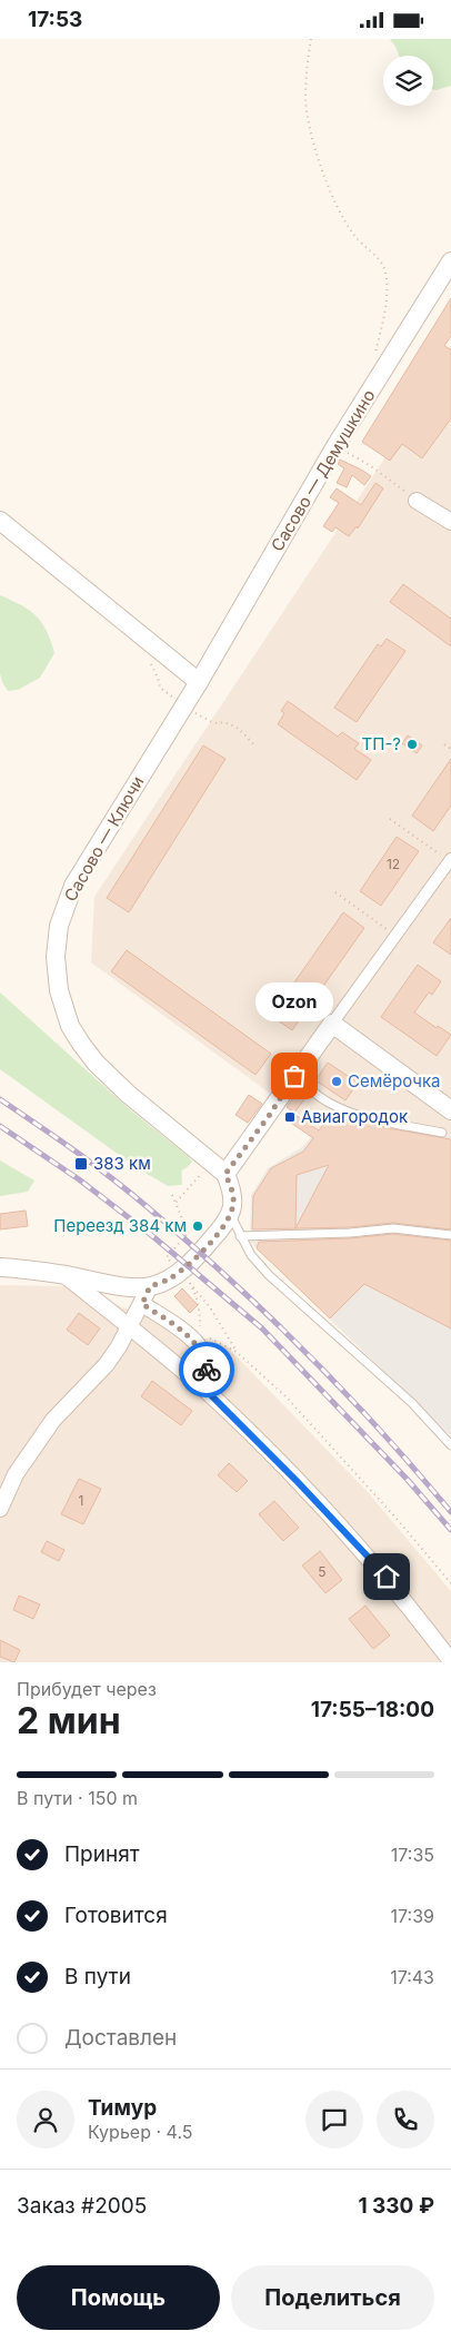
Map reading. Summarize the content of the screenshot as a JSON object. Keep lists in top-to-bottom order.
{
  "streets": {
    "street": ["Сасово — Демушкино", "Сасово — Ключи"]
  },
  "crossings": [
    ["Сасово — Демушкино", "Сасово — Ключи"]
  ],
  "places": {
    "other": [
      "ТП-?",
      "Ozon",
      "Семёрочка",
      "Переезд 384 км"
    ],
    "transit": ["Авиагородок", "383 км"]
  },
  "house_numbers": ["12", "1", "5"],
  "page": {
    "status": "17:53",
    "bubble": "Ozon",
    "heading": ["2 мин", "Прибудет через", "17:55–18:00"],
    "panel": [
      "Тимур",
      "Курьер · 4.5",
      "Заказ #2005",
      "1 330 ₽"
    ],
    "bar": "В пути · 150 m",
    "list": [
      ["Принят", "17:35"],
      ["Готовится", "17:39"],
      ["В пути", "17:43"],
      "Доставлен"
    ],
    "buttons": ["Помощь", "Поделиться"]
  }
}
